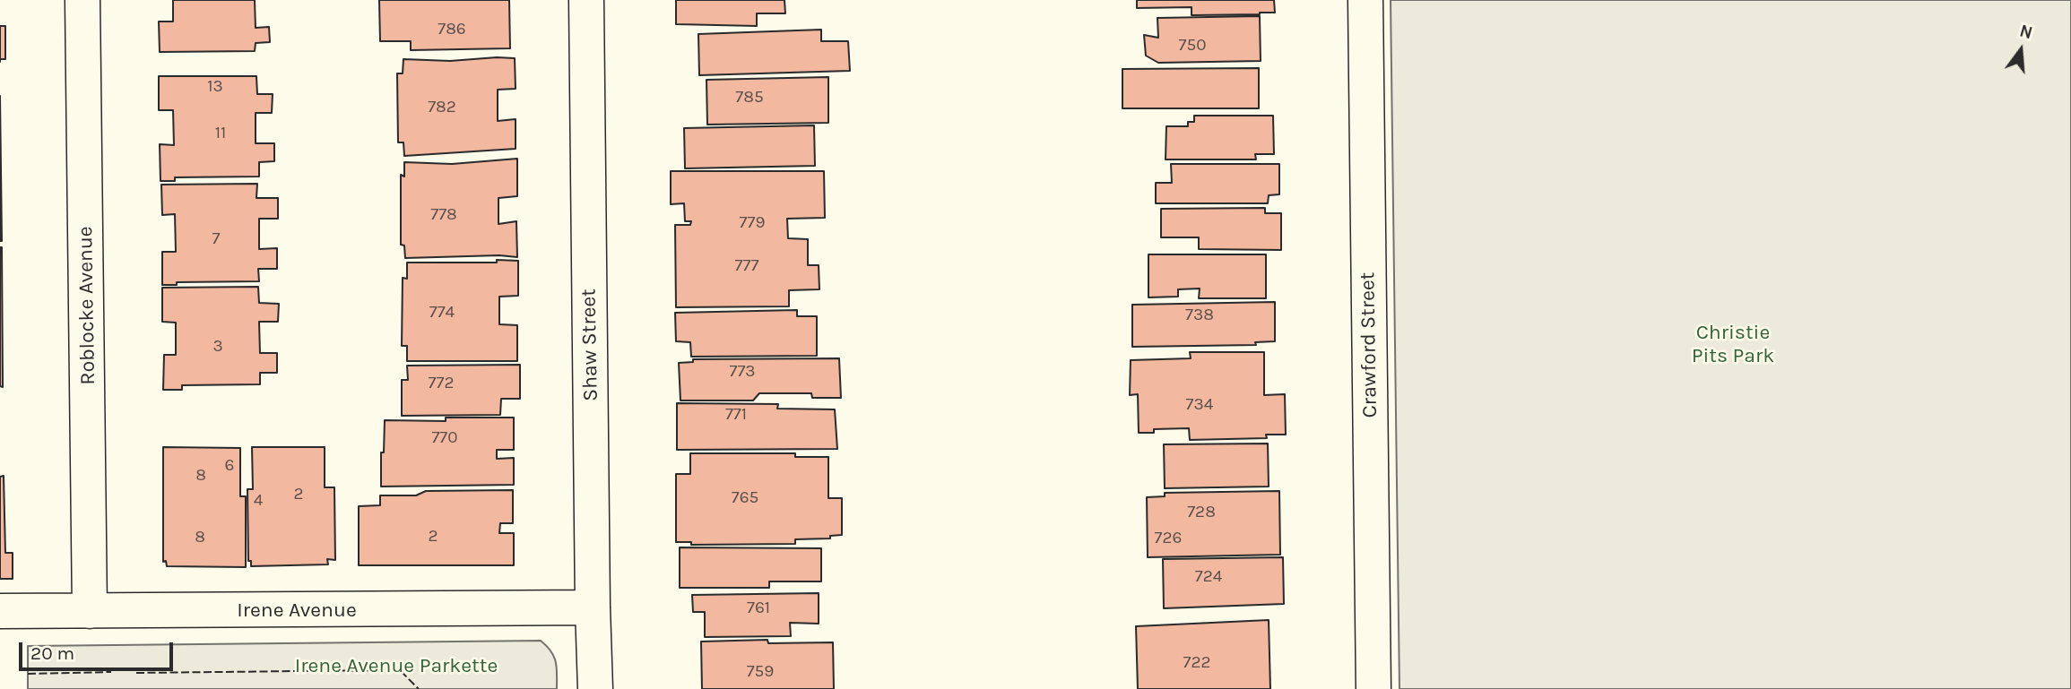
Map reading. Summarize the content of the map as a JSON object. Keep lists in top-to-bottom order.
{
  "streets": {
    "street": [
      "Roblocke Avenue",
      "Shaw Street",
      "Crawford Street",
      "Irene Avenue"
    ]
  },
  "crossings": [
    ["Roblocke Avenue", "Irene Avenue"],
    ["Shaw Street", "Irene Avenue"]
  ],
  "parks": ["Christie Pits Park", "Irene Avenue Parkette"],
  "house_numbers": [
    "786",
    "750",
    "13",
    "785",
    "782",
    "11",
    "778",
    "779",
    "7",
    "777",
    "774",
    "738",
    "3",
    "773",
    "772",
    "734",
    "771",
    "770",
    "6",
    "8",
    "2",
    "765",
    "4",
    "728",
    "2",
    "8",
    "726",
    "724",
    "761",
    "722",
    "759"
  ],
  "scale_bar": "20 m",
  "north": "top"
}
